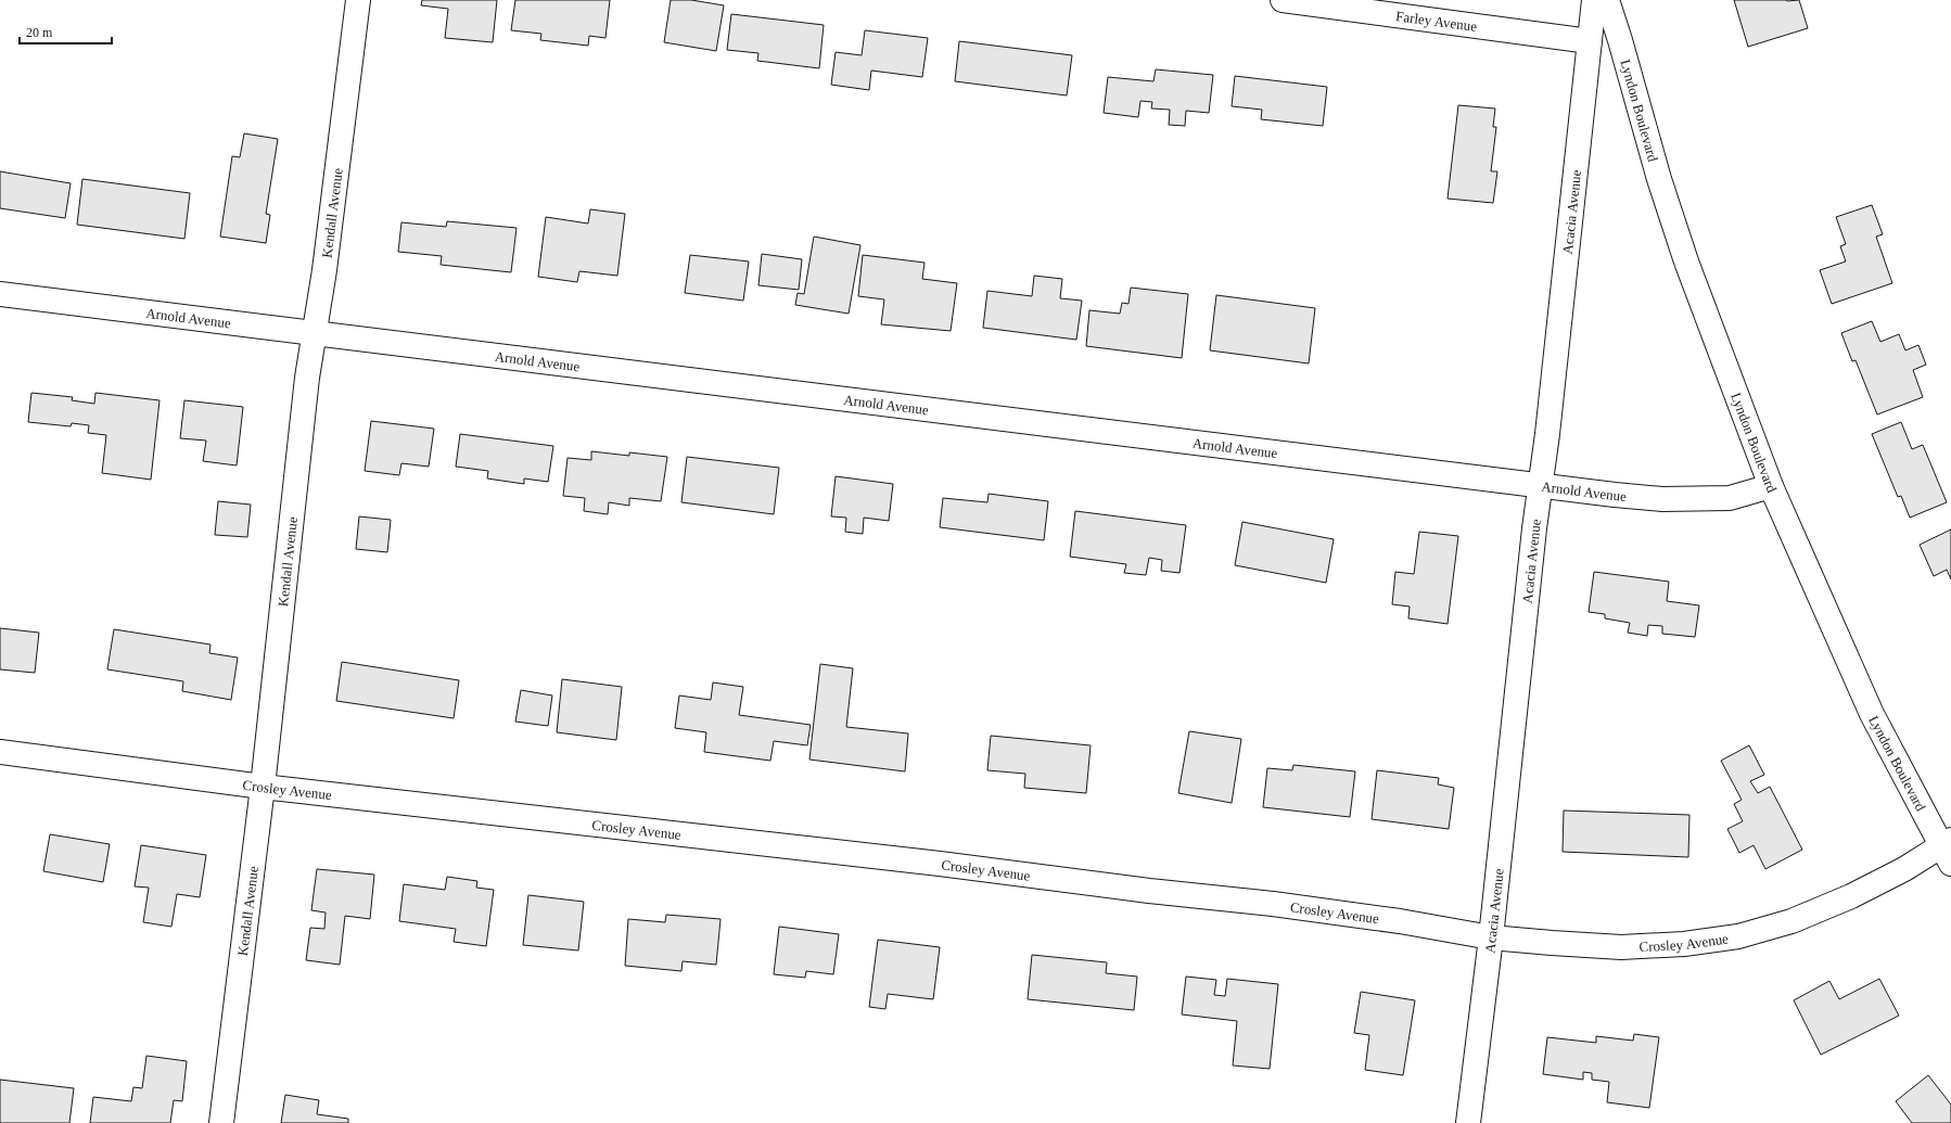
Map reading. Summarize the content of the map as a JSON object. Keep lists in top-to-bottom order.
{
  "streets": {
    "street": [
      "Farley Avenue",
      "Lyndon Boulevard",
      "Kendall Avenue",
      "Acacia Avenue",
      "Arnold Avenue",
      "Crosley Avenue"
    ]
  },
  "crossings": [
    ["Farley Avenue", "Acacia Avenue"],
    ["Lyndon Boulevard", "Arnold Avenue"],
    ["Lyndon Boulevard", "Crosley Avenue"],
    ["Kendall Avenue", "Arnold Avenue"],
    ["Kendall Avenue", "Crosley Avenue"],
    ["Acacia Avenue", "Arnold Avenue"],
    ["Acacia Avenue", "Crosley Avenue"]
  ],
  "scale_bar": "20 m"
}
